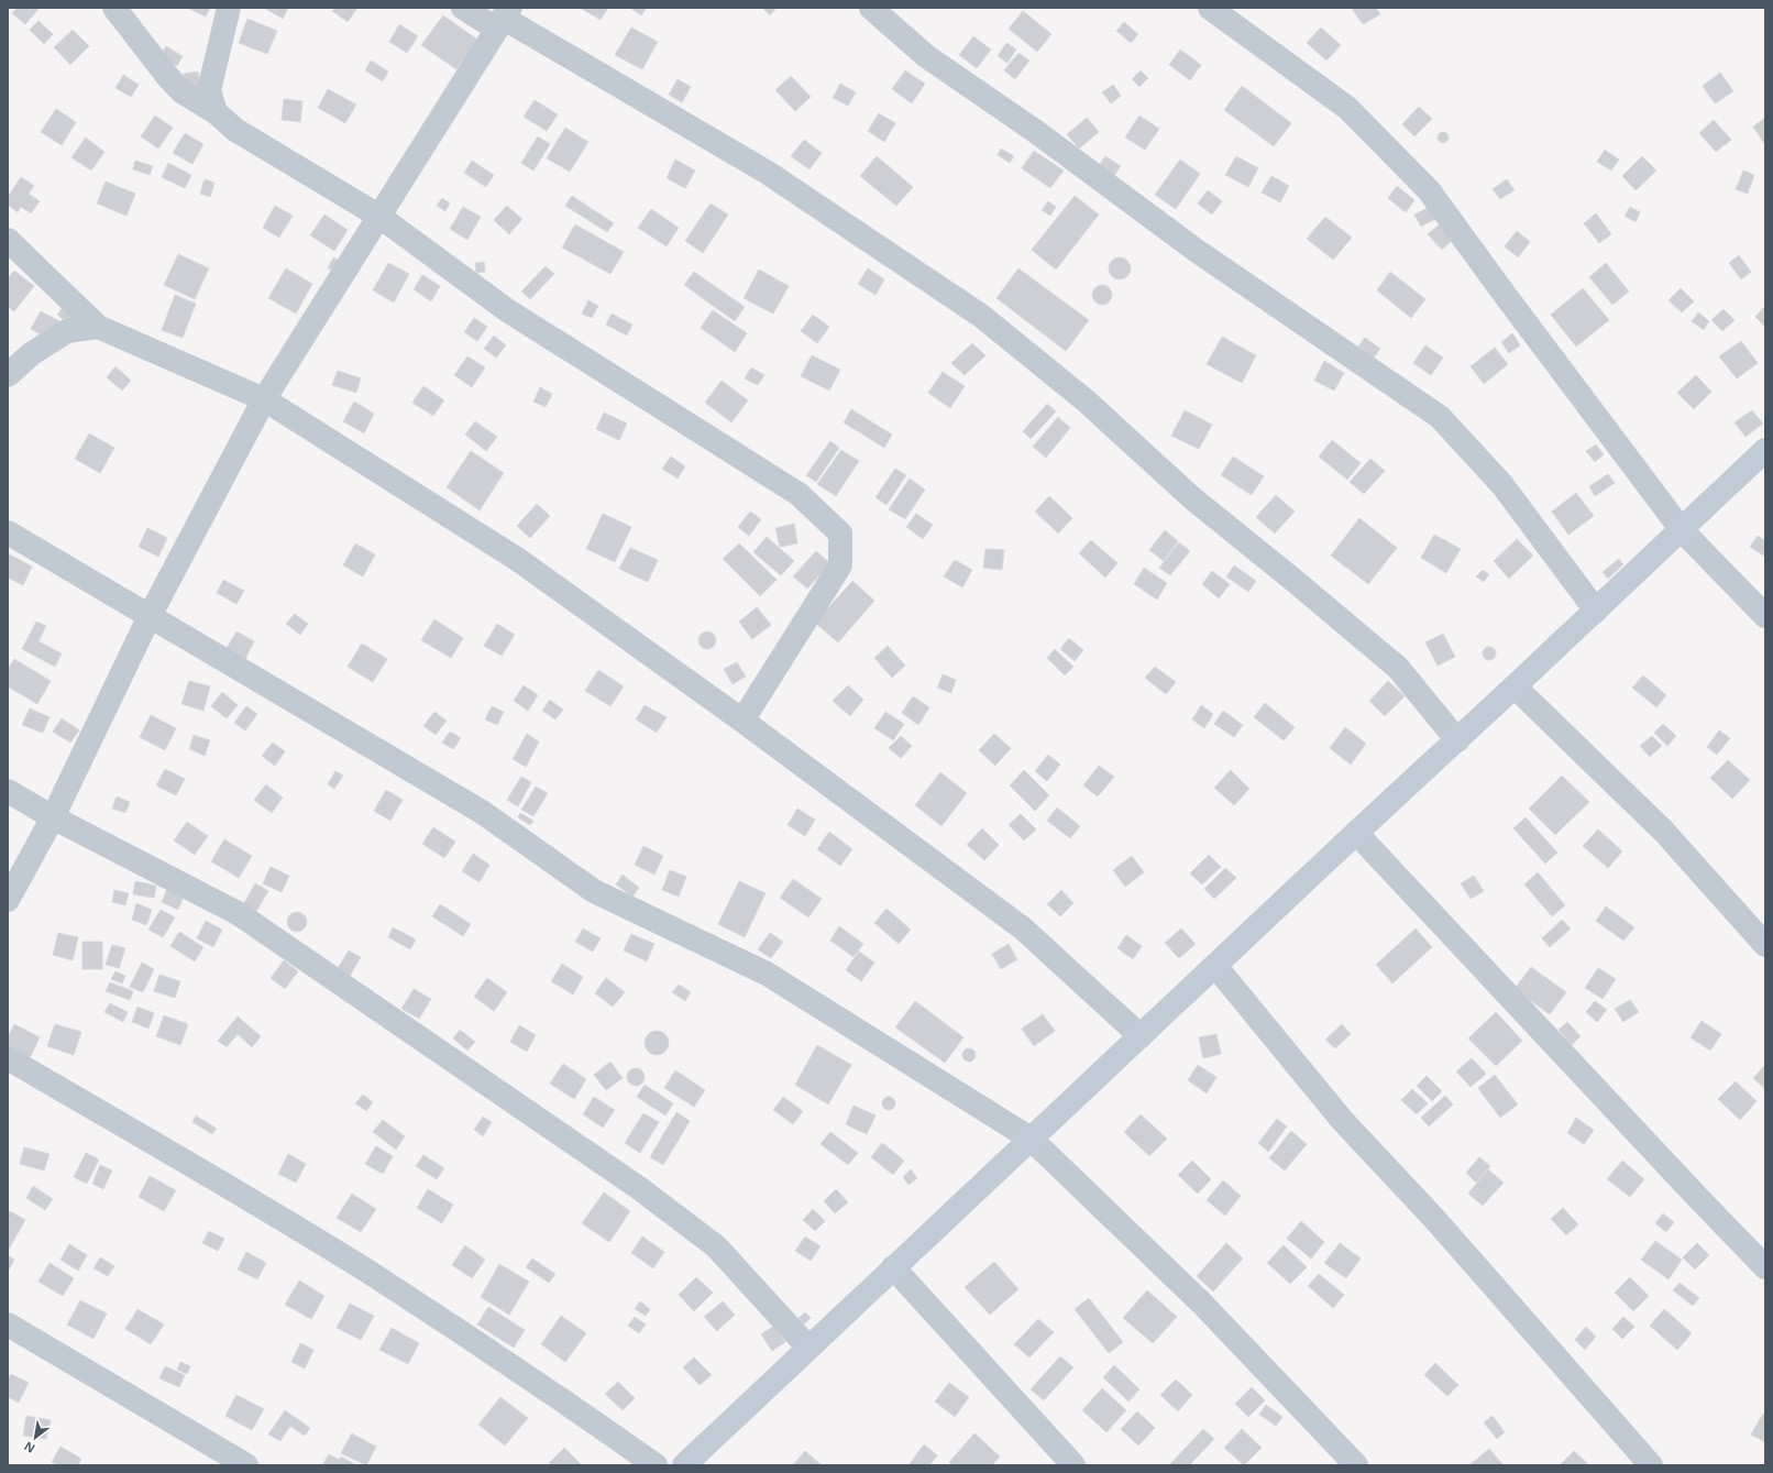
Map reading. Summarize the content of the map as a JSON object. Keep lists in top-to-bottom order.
{
  "north": "bottom left"
}
